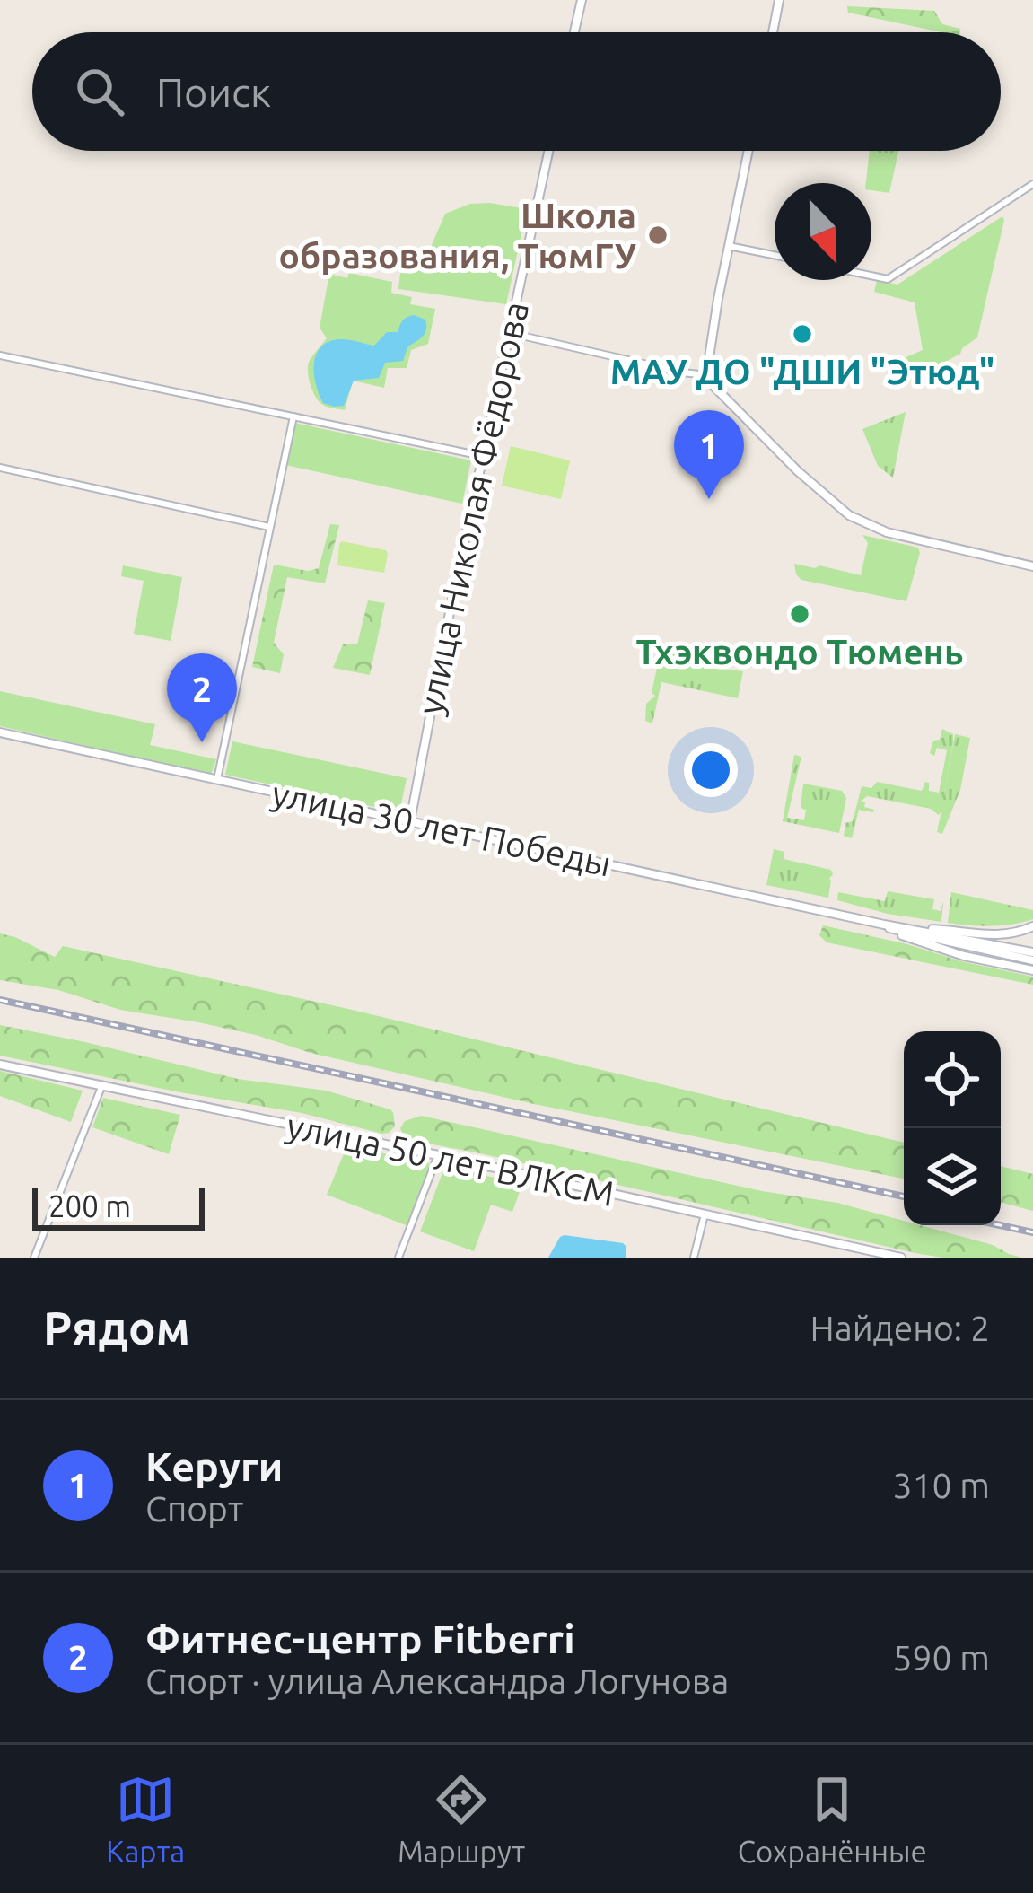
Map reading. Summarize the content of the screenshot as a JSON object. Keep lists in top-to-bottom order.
{
  "streets": {
    "street": ["улица Николая Фёдорова", "улица 30 лет Победы", "улица 50 лет ВЛКСМ"]
  },
  "crossings": [
    ["улица Николая Фёдорова", "улица 30 лет Победы"]
  ],
  "places": ["Школа образования, ТюмГУ", "МАУ ДО \"ДШИ \"Этюд\"", "Тхэквондо Тюмень"],
  "scale_bar": "200 m",
  "north": "bottom right",
  "page": {
    "search": "Поиск",
    "pins": ["1", "2"],
    "scale": "200 m",
    "heading": ["Рядом", "Найдено: 2"],
    "list": [
      {
        "mark": "1",
        "name": "Керуги",
        "note": "Спорт",
        "value": "310 m"
      },
      {
        "mark": "2",
        "name": "Фитнес-центр Fitberri",
        "note": "Спорт · улица Александра Логунова",
        "value": "590 m"
      }
    ],
    "nav": ["Карта", "Маршрут", "Сохранённые"]
  }
}
